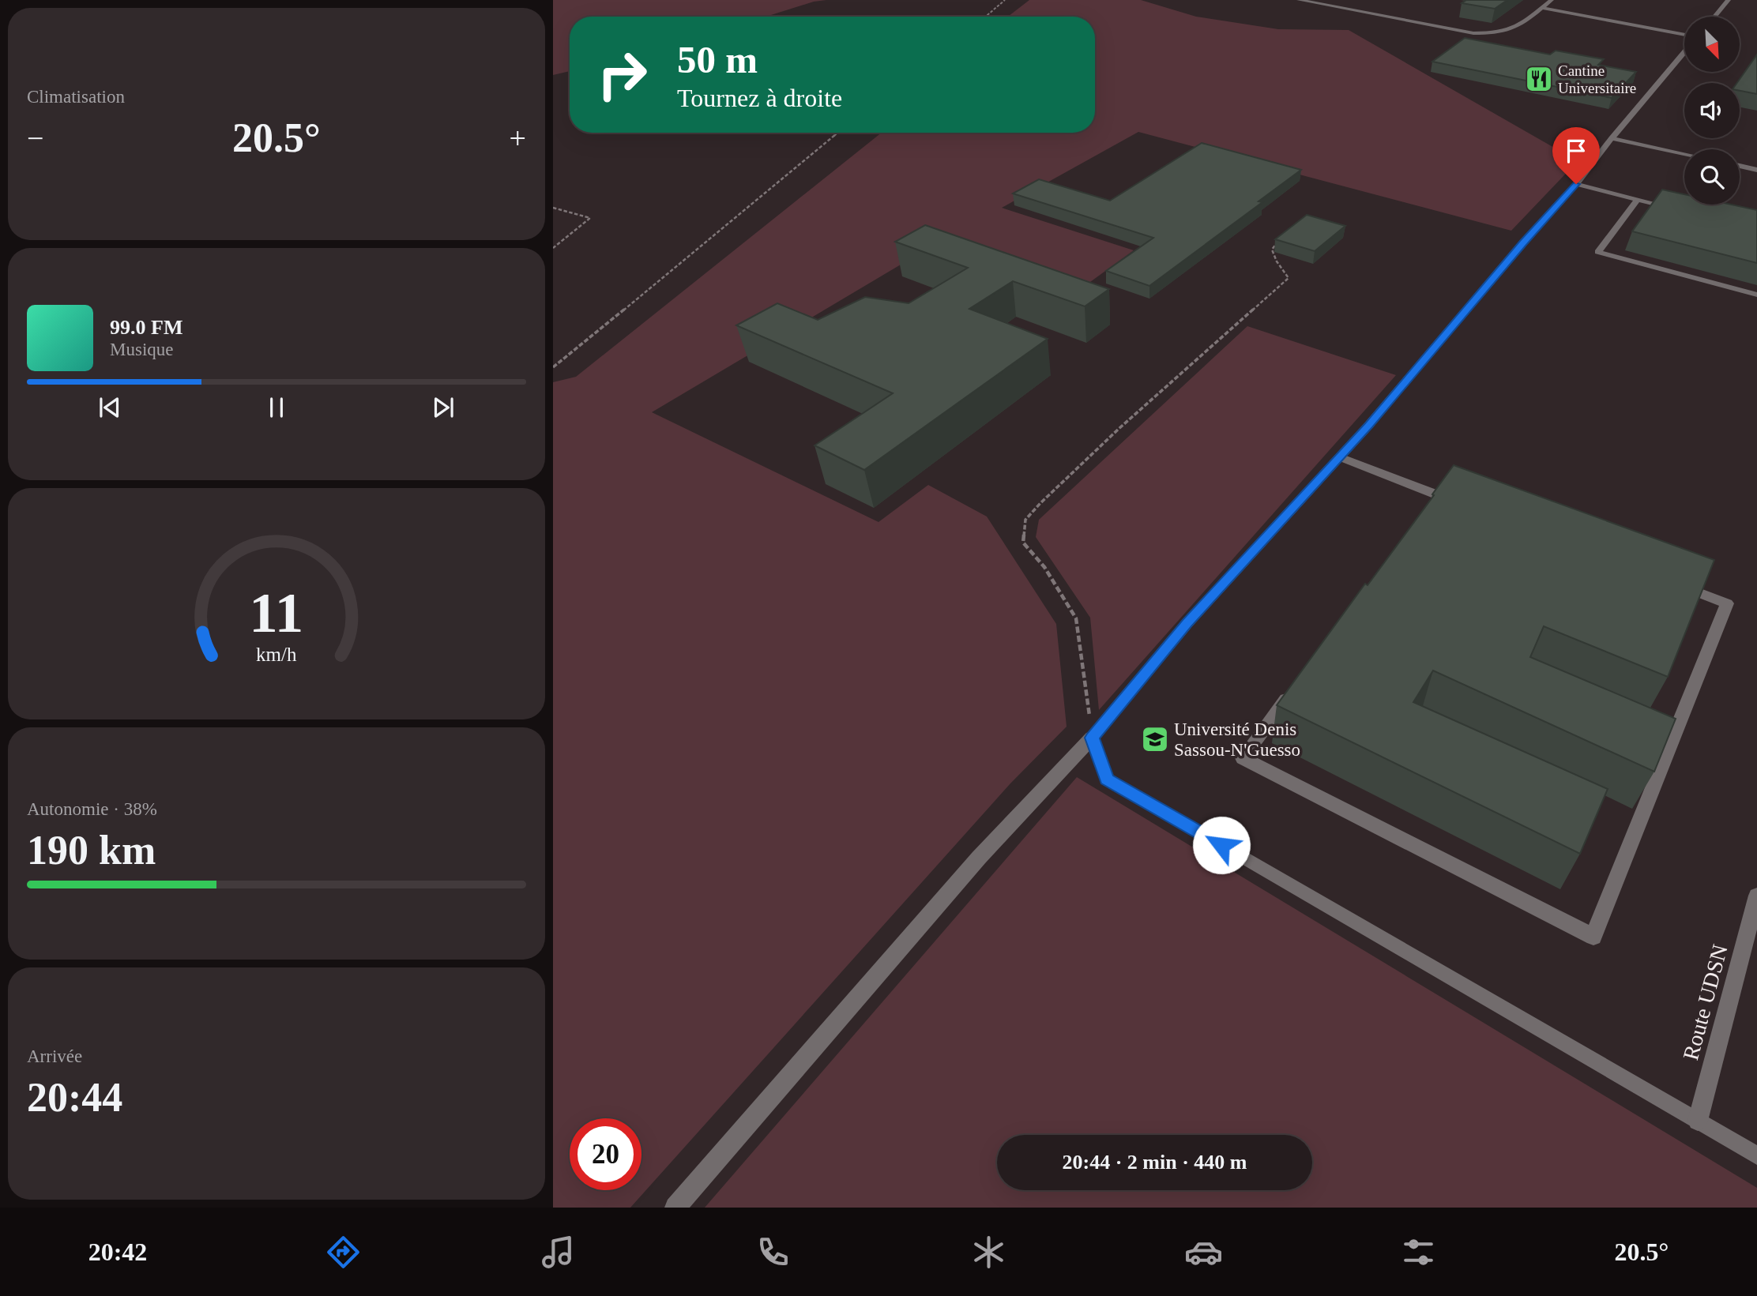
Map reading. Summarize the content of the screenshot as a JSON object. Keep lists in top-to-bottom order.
{
  "streets": {
    "street": ["Route UDSN"]
  },
  "places": {
    "restaurant": ["Cantine Universitaire"],
    "school or university": ["Université Denis Sassou-N'Guesso"]
  },
  "north": "bottom right",
  "page": {
    "tile": [
      "Climatisation",
      ["Autonomie · 38%", "190 km"],
      ["Arrivée", "20:44"]
    ],
    "turn": ["50 m", "Tournez à droite"],
    "heat": ["−", "20.5°", "+"],
    "song": ["99.0 FM", "Musique"],
    "limit": "20",
    "trip": "20:44 · 2 min · 440 m",
    "tabs": ["20:42", "20.5°"],
    "gauge": ["11", "km/h"]
  }
}
